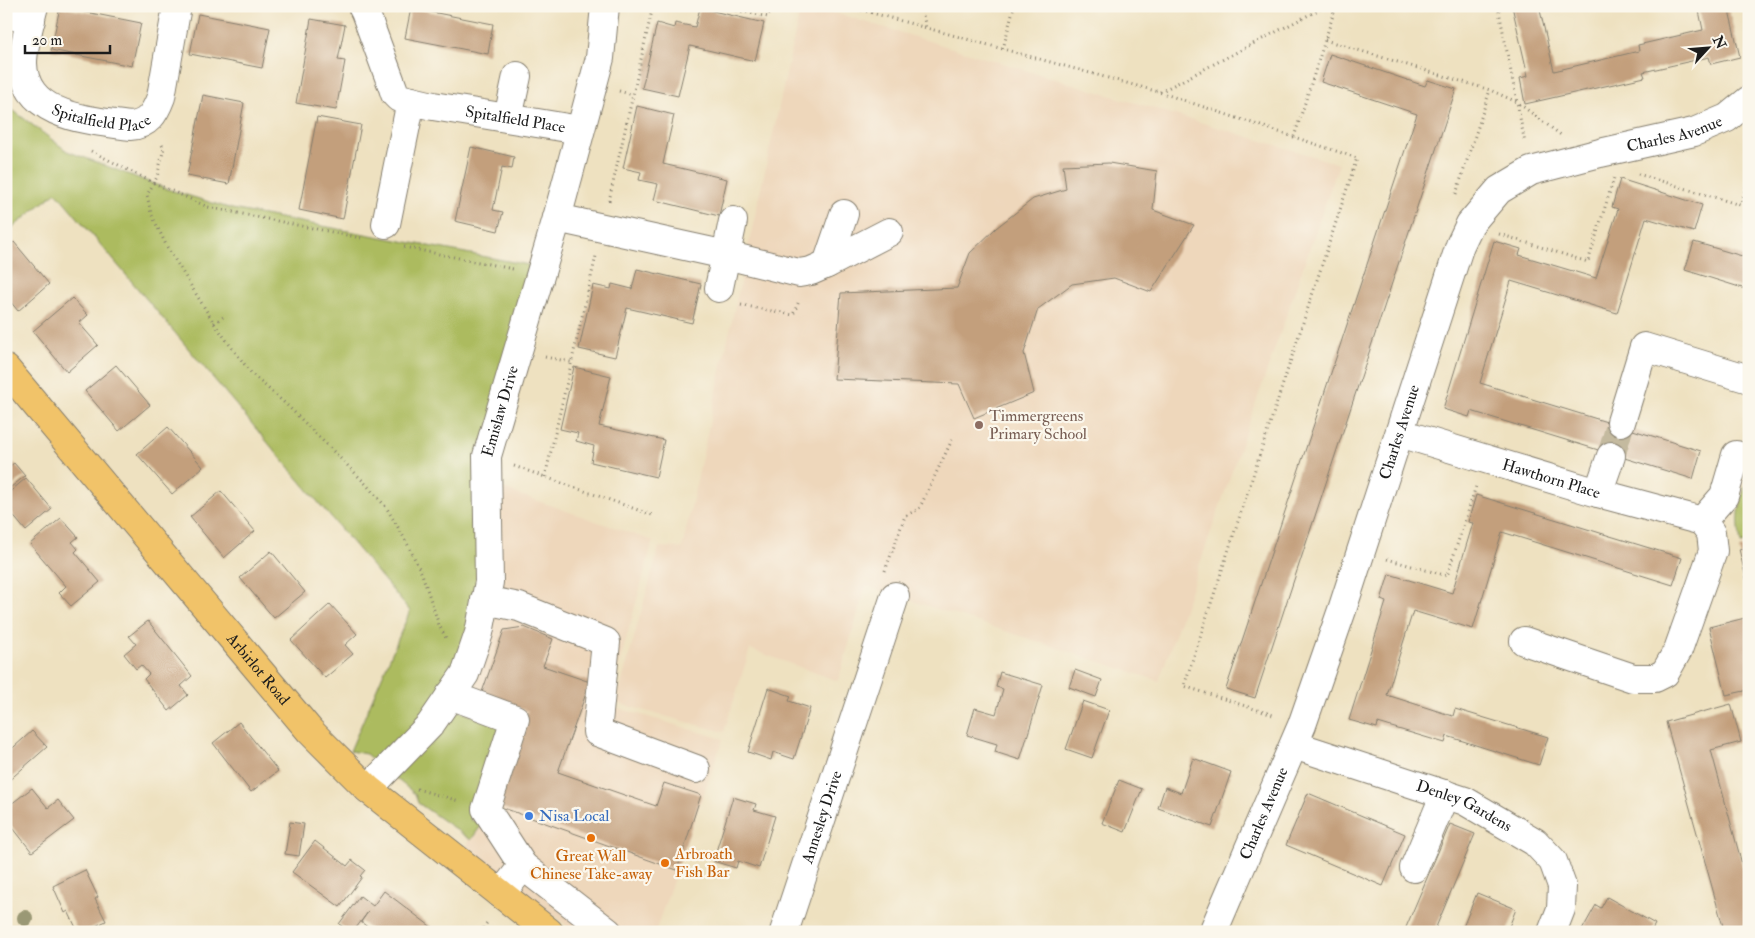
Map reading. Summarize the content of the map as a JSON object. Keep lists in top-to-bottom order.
{
  "streets": {
    "main road": ["Arbirlot Road"],
    "street": [
      "Spitalfield Place",
      "Charles Avenue",
      "Emislaw Drive",
      "Hawthorn Place",
      "Denley Gardens",
      "Annesley Drive"
    ]
  },
  "crossings": [
    ["Spitalfield Place", "Emislaw Drive"],
    ["Charles Avenue", "Hawthorn Place"],
    ["Charles Avenue", "Denley Gardens"],
    ["Emislaw Drive", "Arbirlot Road"]
  ],
  "places": [
    "Timmergreens Primary School",
    "Nisa Local",
    "Great Wall Chinese Take-away",
    "Arbroath Fish Bar"
  ],
  "scale_bar": "20 m",
  "north": "top right"
}
